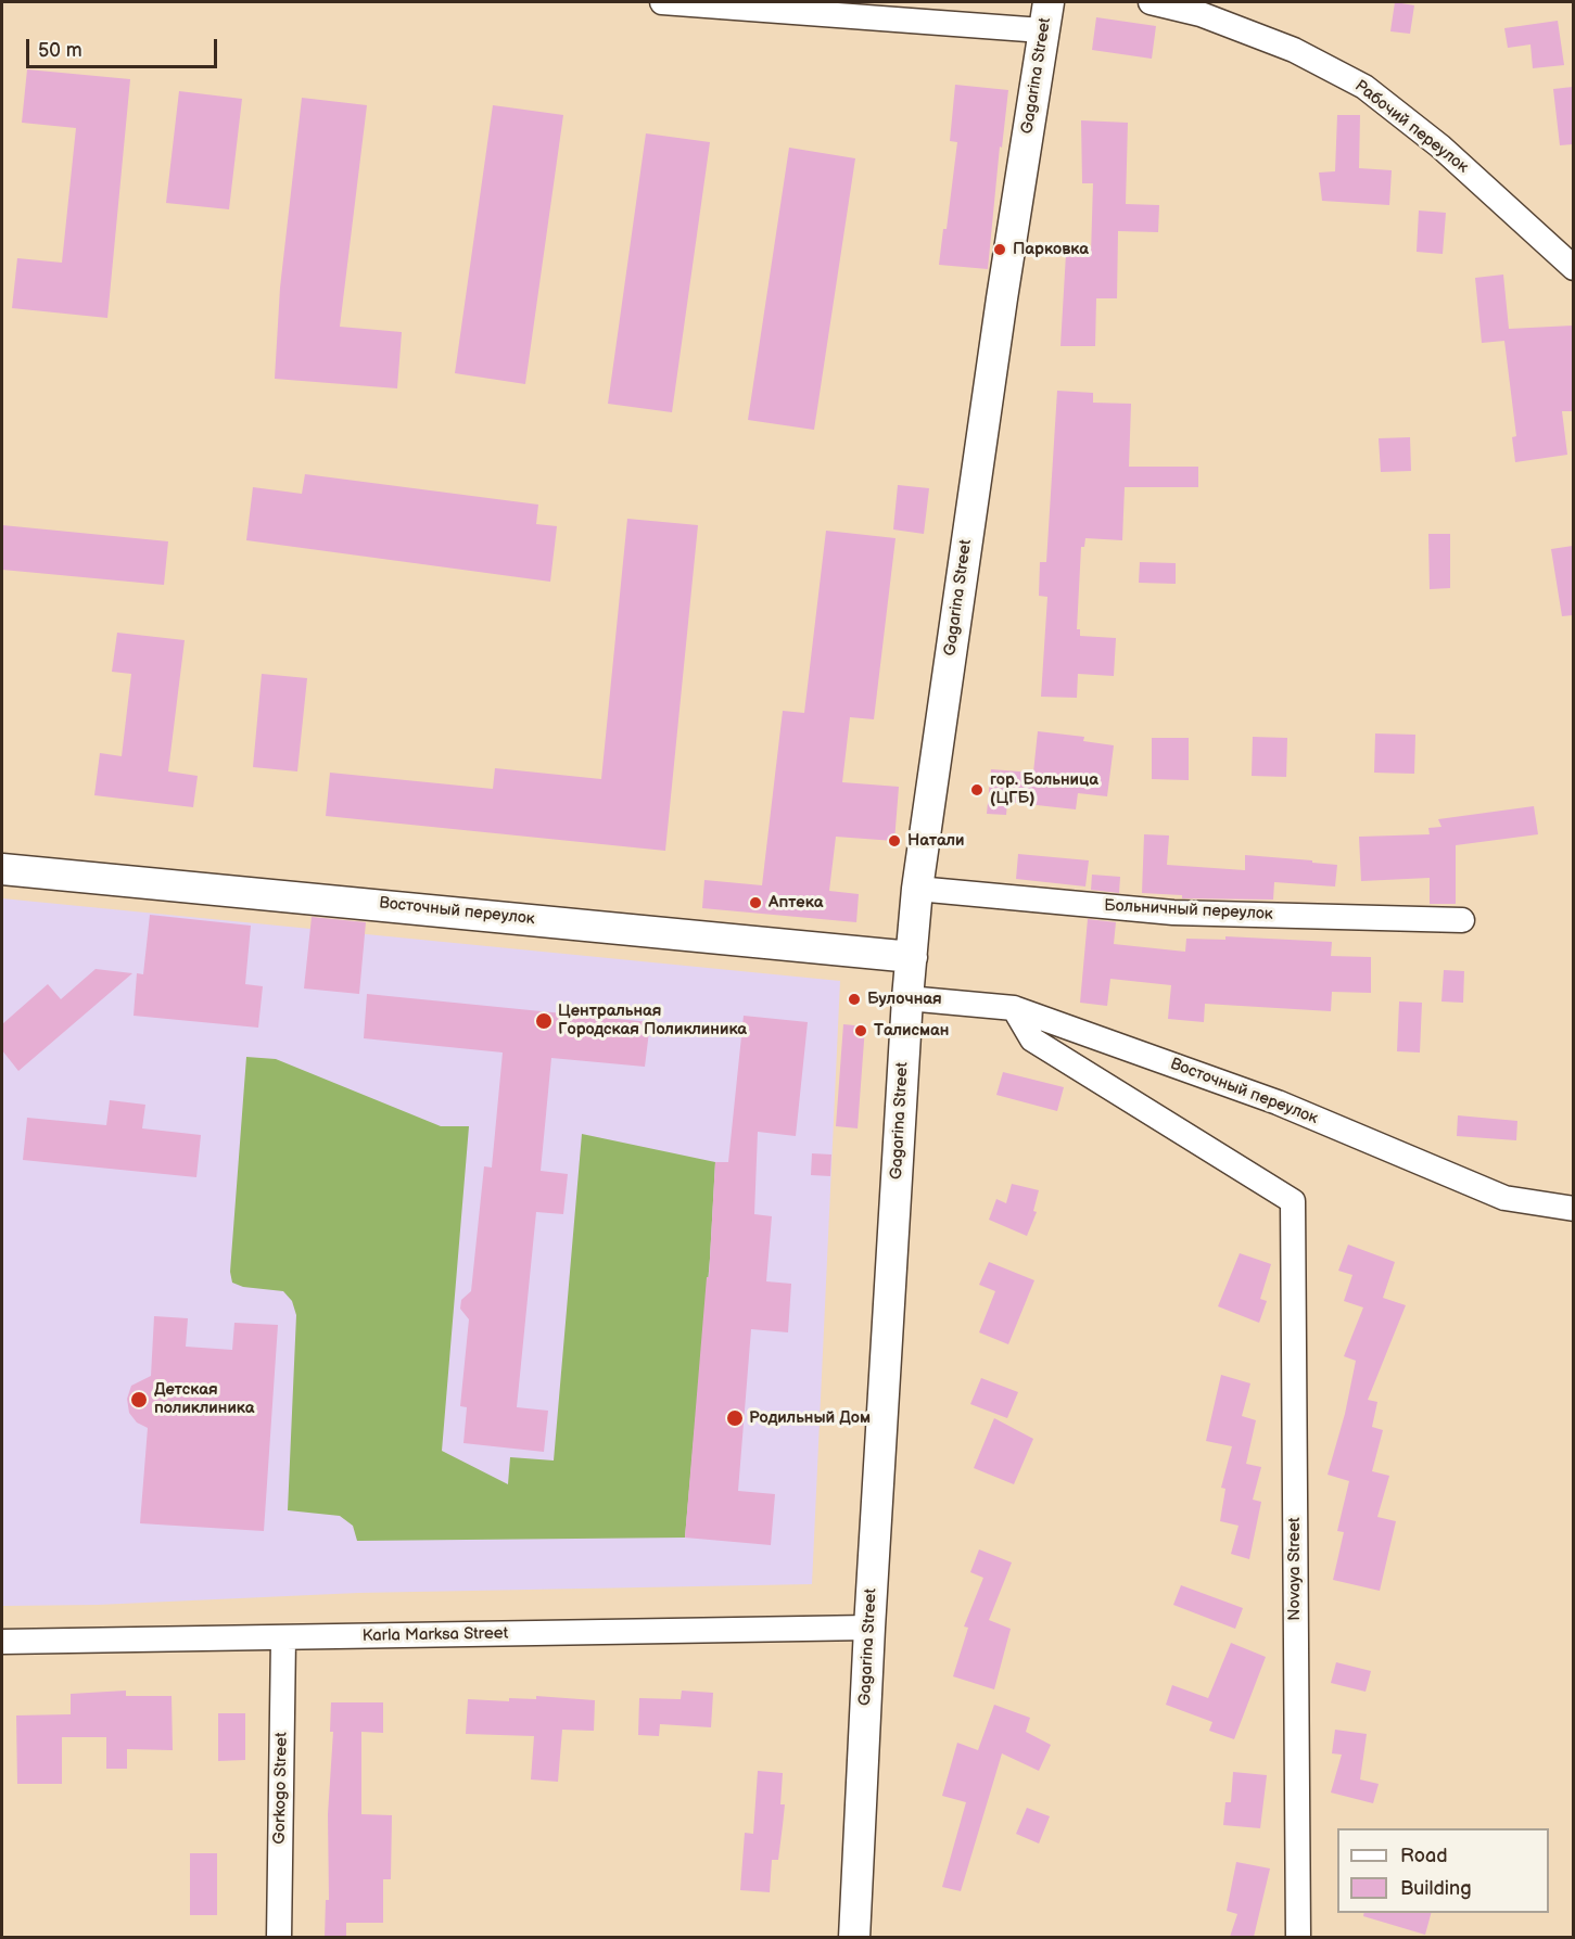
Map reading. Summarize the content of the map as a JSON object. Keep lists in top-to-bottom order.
{
  "streets": {
    "street": [
      "Gagarina Street",
      "Рабочий переулок",
      "Больничный переулок",
      "Восточный переулок",
      "Novaya Street",
      "Karla Marksa Street",
      "Gorkogo Street"
    ]
  },
  "crossings": [
    ["Gagarina Street", "Больничный переулок"],
    ["Gagarina Street", "Восточный переулок"],
    ["Gagarina Street", "Karla Marksa Street"],
    ["Восточный переулок", "Novaya Street"],
    ["Karla Marksa Street", "Gorkogo Street"]
  ],
  "places": [
    "Парковка",
    "гор. Больница (ЦГБ)",
    "Натали",
    "Аптека",
    "Булочная",
    "Центральная Городская Поликлиника",
    "Талисман",
    "Детская поликлиника",
    "Родильный Дом"
  ],
  "legend": ["Road", "Building"],
  "scale_bar": "50 m"
}
